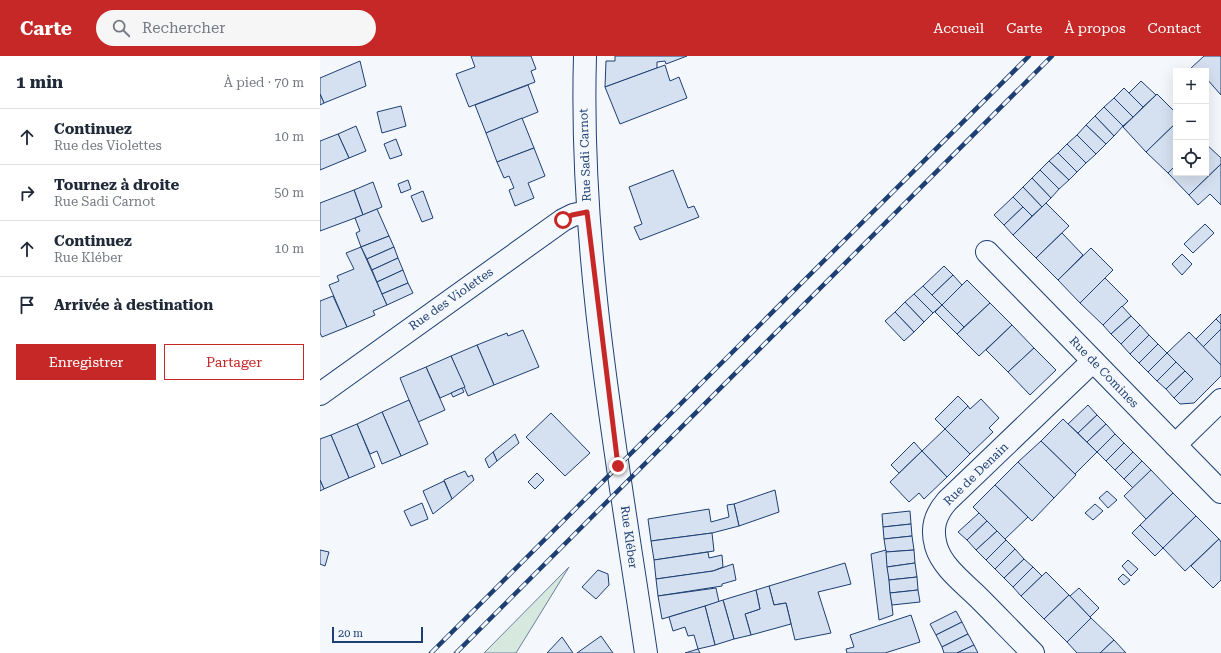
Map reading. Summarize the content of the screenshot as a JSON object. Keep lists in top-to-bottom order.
{
  "streets": {
    "street": [
      "Rue Sadi Carnot",
      "Rue des Violettes",
      "Rue de Comines",
      "Rue de Denain",
      "Rue Kléber"
    ]
  },
  "crossings": [
    ["Rue Sadi Carnot", "Rue des Violettes"],
    ["Rue Sadi Carnot", "Rue Kléber"],
    ["Rue de Comines", "Rue de Denain"]
  ],
  "scale_bar": "20 m",
  "page": {
    "header": "Carte",
    "search": "Rechercher",
    "nav": [
      "Accueil",
      "Carte",
      "À propos",
      "Contact"
    ],
    "heading": ["1 min", "À pied · 70 m"],
    "map_buttons": ["+", "−"],
    "list": [
      ["Continuez", "Rue des Violettes", "10 m"],
      ["Tournez à droite", "Rue Sadi Carnot", "50 m"],
      ["Continuez", "Rue Kléber", "10 m"],
      "Arrivée à destination"
    ],
    "buttons": ["Enregistrer", "Partager"],
    "scale": "20 m"
  }
}
